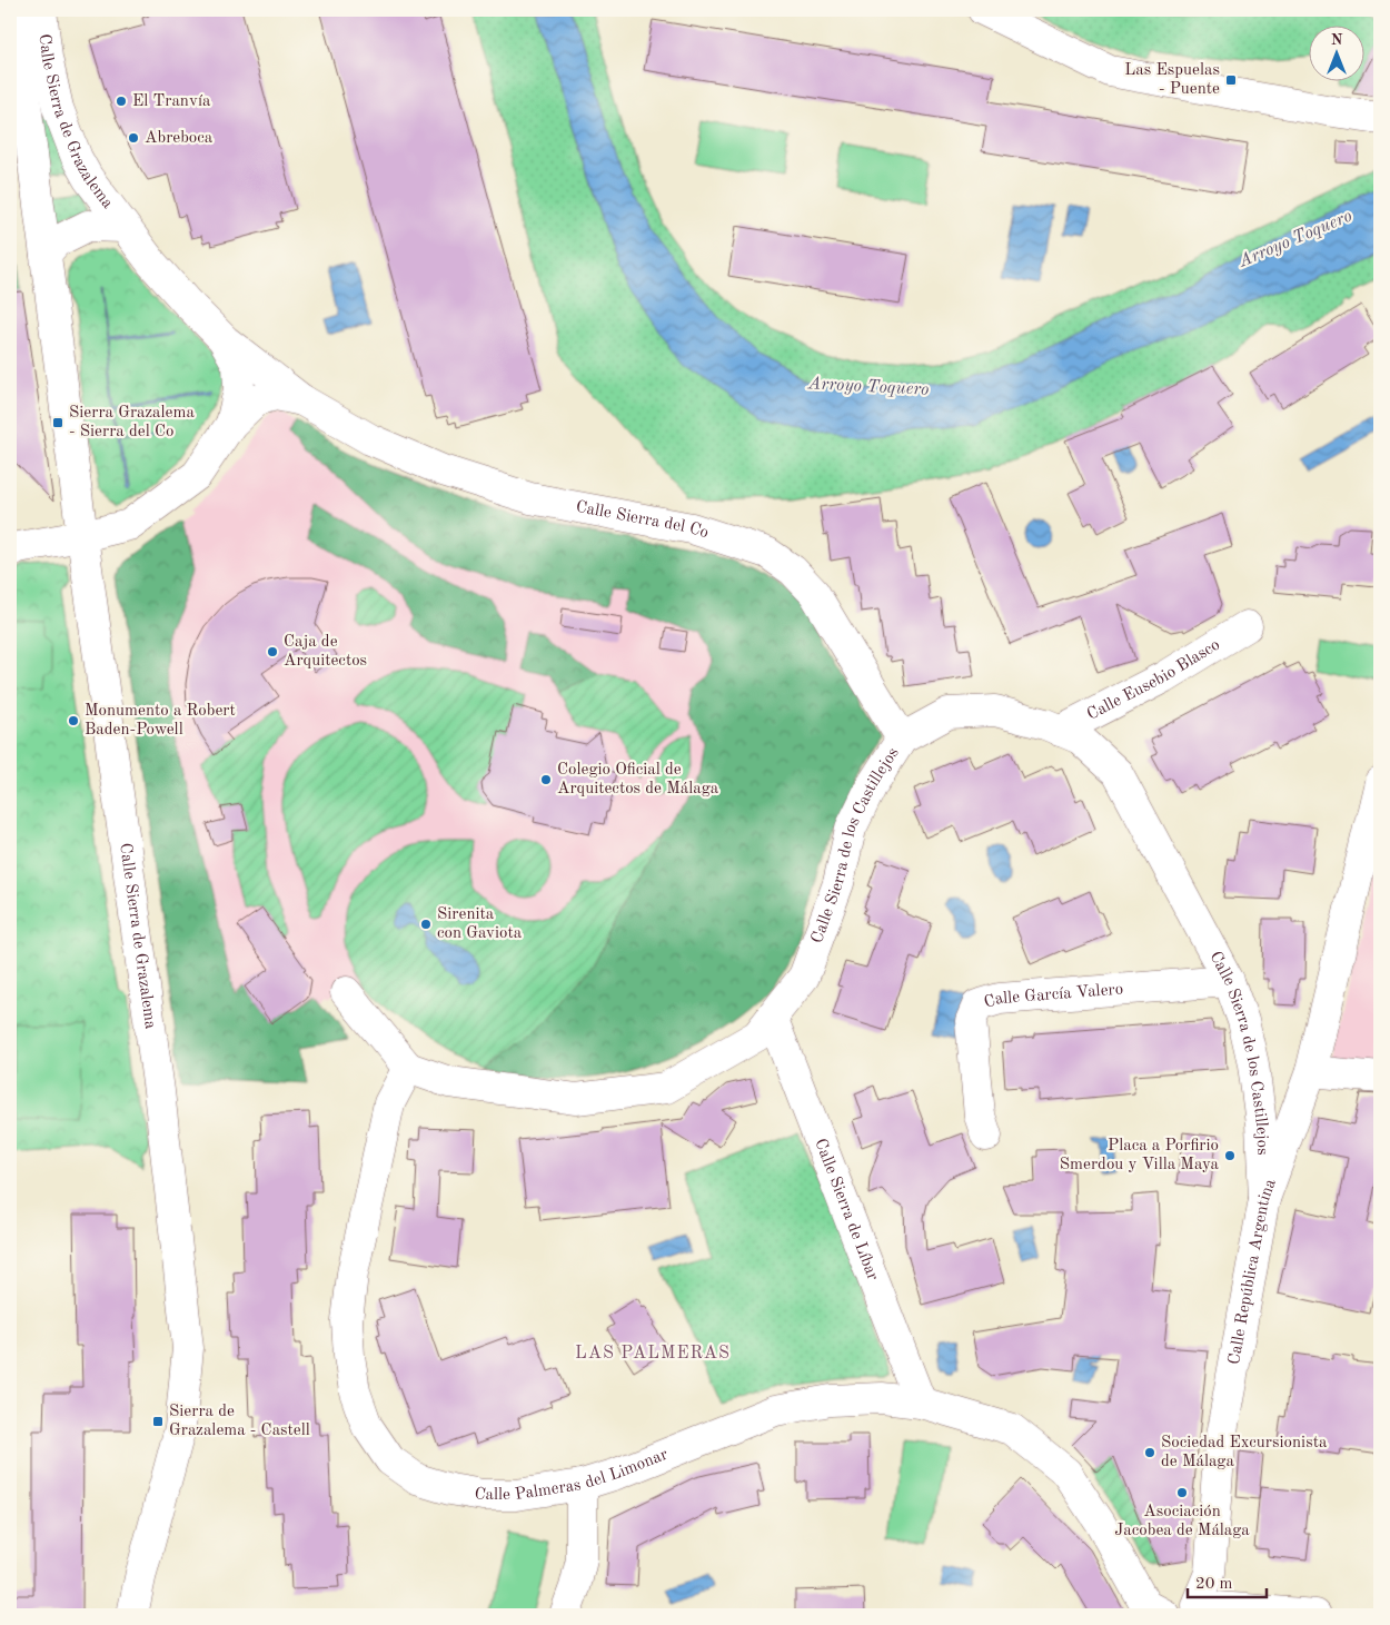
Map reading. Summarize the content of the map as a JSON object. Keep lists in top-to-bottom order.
{
  "streets": {
    "street": [
      "Calle Sierra de Grazalema",
      "Calle Sierra del Co",
      "Calle Eusebio Blasco",
      "Calle Sierra de los Castillejos",
      "Calle García Valero",
      "Calle Sierra de Líbar",
      "Calle República Argentina",
      "Calle Palmeras del Limonar"
    ]
  },
  "crossings": [
    ["Calle Sierra de Grazalema", "Calle Sierra del Co"],
    ["Calle Sierra del Co", "Calle Sierra de los Castillejos"],
    ["Calle Eusebio Blasco", "Calle Sierra de los Castillejos"],
    ["Calle Sierra de los Castillejos", "Calle García Valero"],
    ["Calle Sierra de los Castillejos", "Calle Sierra de Líbar"],
    ["Calle Sierra de los Castillejos", "Calle República Argentina"],
    ["Calle Sierra de los Castillejos", "Calle Palmeras del Limonar"],
    ["Calle Sierra de Líbar", "Calle Palmeras del Limonar"]
  ],
  "districts": ["LAS PALMERAS"],
  "water": ["Arroyo Toquero"],
  "places": {
    "transit": ["Las Espuelas - Puente", "Sierra Grazalema - Sierra del Co", "Sierra de Grazalema - Castell"],
    "other": [
      "El Tranvía",
      "Abreboca",
      "Caja de Arquitectos",
      "Monumento a Robert Baden-Powell",
      "Colegio Oficial de Arquitectos de Málaga",
      "Sirenita con Gaviota",
      "Placa a Porfirio Smerdou y Villa Maya",
      "Sociedad Excursionista de Málaga",
      "Asociación Jacobea de Málaga"
    ]
  },
  "scale_bar": "20 m",
  "north": "top"
}
